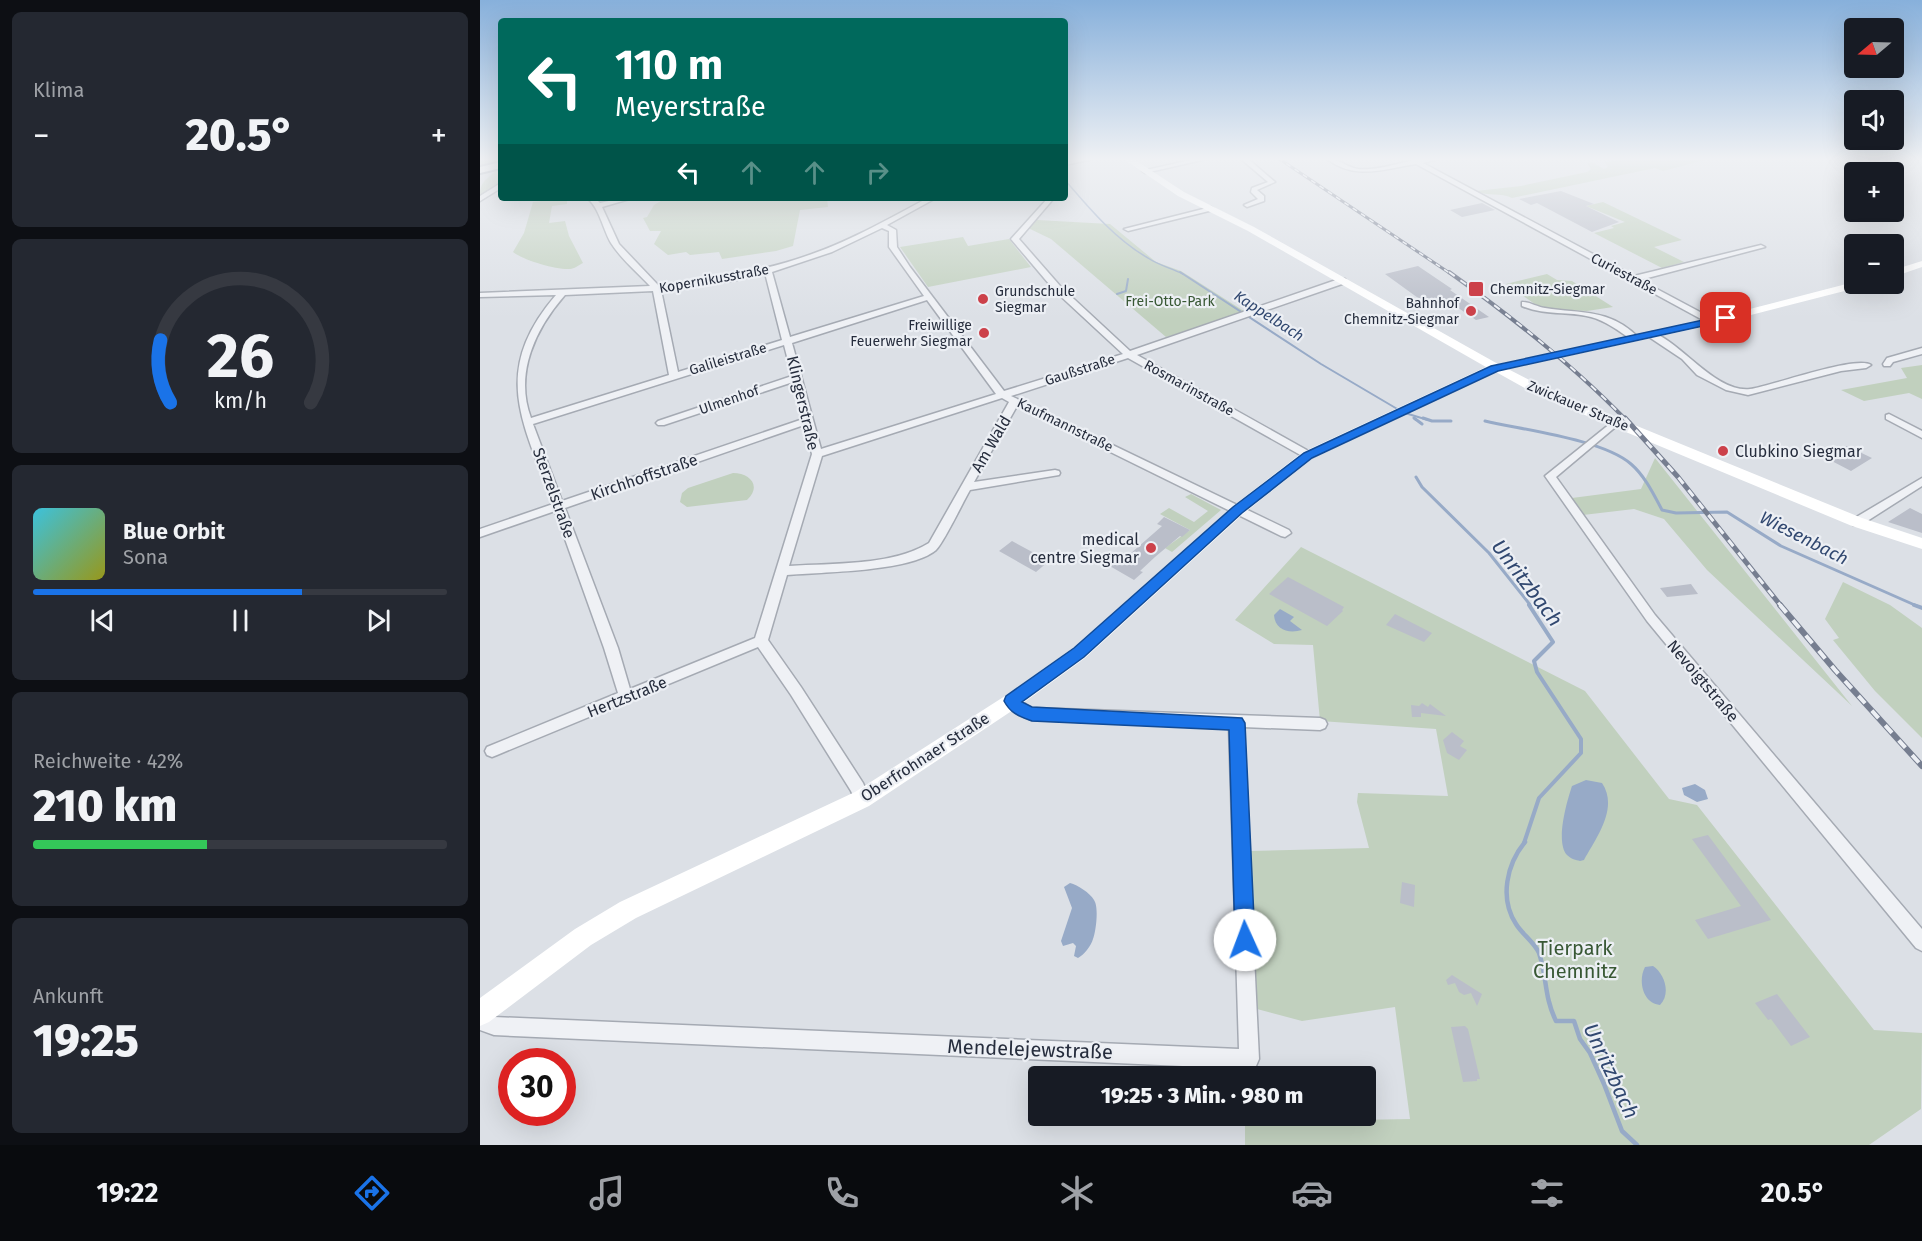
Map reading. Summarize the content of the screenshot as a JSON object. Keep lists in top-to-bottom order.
{
  "streets": {
    "main road": ["Zwickauer Straße", "Oberfrohnaer Straße"],
    "street": [
      "Curiestraße",
      "Kopernikusstraße",
      "Galileistraße",
      "Gaußstraße",
      "Rosmarinstraße",
      "Ulmenhof",
      "Klingerstraße",
      "Kaufmannstraße",
      "Am Wald",
      "Kirchhoffstraße",
      "Sterzelstraße",
      "Nevoigtstraße",
      "Hertzstraße",
      "Mendelejewstraße"
    ]
  },
  "crossings": [
    ["Curiestraße", "Oberfrohnaer Straße"],
    ["Kopernikusstraße", "Klingerstraße"],
    ["Kopernikusstraße", "Kaufmannstraße"],
    ["Kopernikusstraße", "Sterzelstraße"],
    ["Galileistraße", "Klingerstraße"],
    ["Galileistraße", "Kaufmannstraße"],
    ["Galileistraße", "Sterzelstraße"],
    ["Gaußstraße", "Rosmarinstraße"],
    ["Gaußstraße", "Klingerstraße"],
    ["Gaußstraße", "Zwickauer Straße"],
    ["Gaußstraße", "Kaufmannstraße"],
    ["Rosmarinstraße", "Oberfrohnaer Straße"],
    ["Ulmenhof", "Klingerstraße"],
    ["Klingerstraße", "Am Wald"],
    ["Klingerstraße", "Kirchhoffstraße"],
    ["Klingerstraße", "Hertzstraße"],
    ["Zwickauer Straße", "Nevoigtstraße"],
    ["Zwickauer Straße", "Oberfrohnaer Straße"],
    ["Kaufmannstraße", "Am Wald"],
    ["Kaufmannstraße", "Oberfrohnaer Straße"],
    ["Kirchhoffstraße", "Sterzelstraße"],
    ["Sterzelstraße", "Hertzstraße"],
    ["Oberfrohnaer Straße", "Mendelejewstraße"]
  ],
  "water": ["Kappelbach", "Wiesenbach", "Unritzbach"],
  "parks": ["Frei-Otto-Park", "Tierpark Chemnitz"],
  "places": {
    "transit": ["Chemnitz-Siegmar"],
    "other": [
      "Grundschule Siegmar",
      "Bahnhof Chemnitz-Siegmar",
      "Freiwillige Feuerwehr Siegmar",
      "Clubkino Siegmar",
      "medical centre Siegmar"
    ]
  },
  "north": "left",
  "page": {
    "tile": [
      "Klima",
      ["Reichweite · 42%", "210 km"],
      ["Ankunft", "19:25"]
    ],
    "map_buttons": ["+", "−"],
    "turn": ["110 m", "Meyerstraße"],
    "heat": ["−", "20.5°", "+"],
    "song": ["Blue Orbit", "Sona"],
    "limit": "30",
    "trip": "19:25 · 3 Min. · 980 m",
    "tabs": ["19:22", "20.5°"],
    "gauge": ["26", "km/h"]
  }
}
